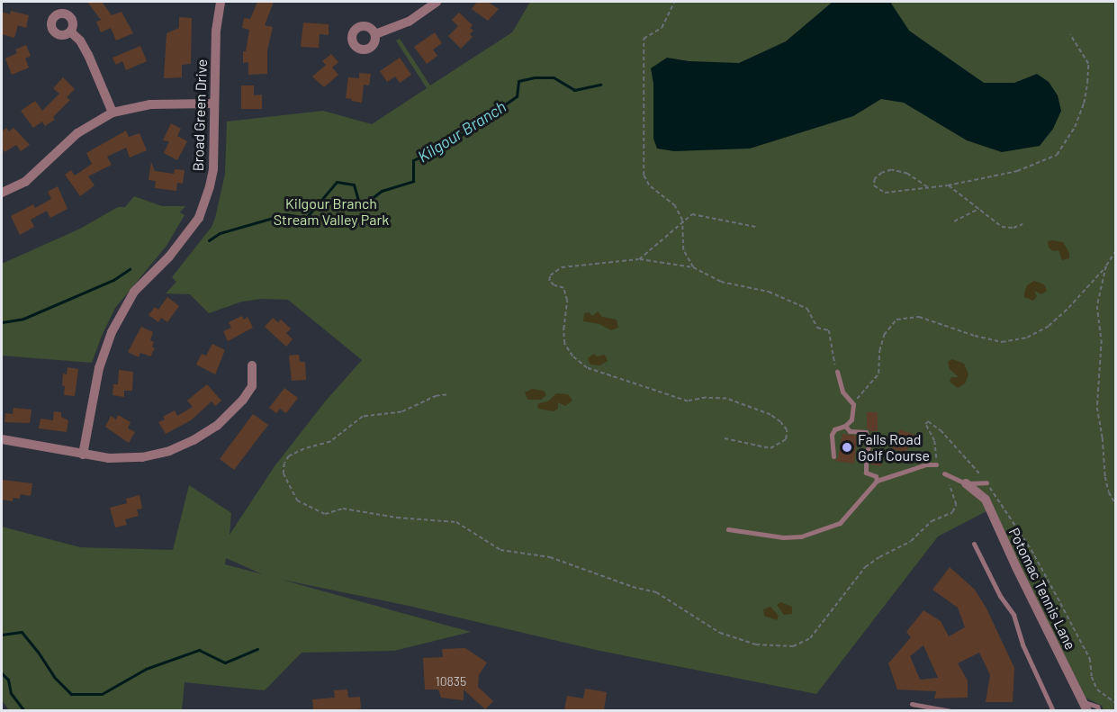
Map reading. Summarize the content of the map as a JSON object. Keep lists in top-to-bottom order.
{
  "streets": {
    "street": ["Broad Green Drive", "Potomac Tennis Lane"]
  },
  "water": ["Kilgour Branch"],
  "parks": ["Kilgour Branch Stream Valley Park"],
  "places": ["Falls Road Golf Course"],
  "house_numbers": ["10835"]
}
